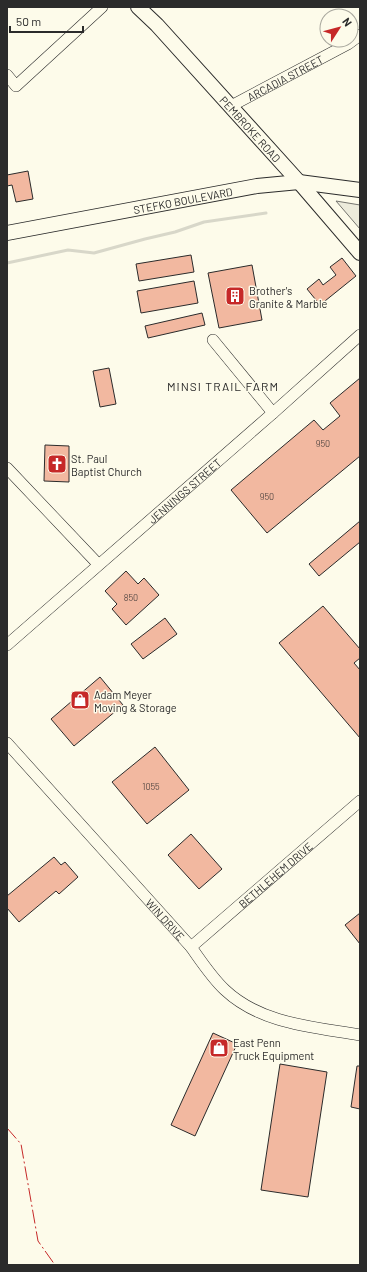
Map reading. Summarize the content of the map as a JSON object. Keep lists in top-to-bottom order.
{
  "streets": {
    "main road": ["PEMBROKE ROAD", "STEFKO BOULEVARD"],
    "street": [
      "ARCADIA STREET",
      "JENNINGS STREET",
      "BETHLEHEM DRIVE",
      "WIN DRIVE"
    ]
  },
  "crossings": [
    ["ARCADIA STREET", "PEMBROKE ROAD"],
    ["PEMBROKE ROAD", "STEFKO BOULEVARD"],
    ["BETHLEHEM DRIVE", "WIN DRIVE"]
  ],
  "districts": ["MINSI TRAIL FARM"],
  "places": {
    "building": ["Brother's Granite & Marble"],
    "church": ["St. Paul Baptist Church"],
    "shop": ["Adam Meyer Moving & Storage", "East Penn Truck Equipment"]
  },
  "house_numbers": [
    "950",
    "950",
    "850",
    "1055"
  ],
  "scale_bar": "50 m",
  "north": "top right"
}
